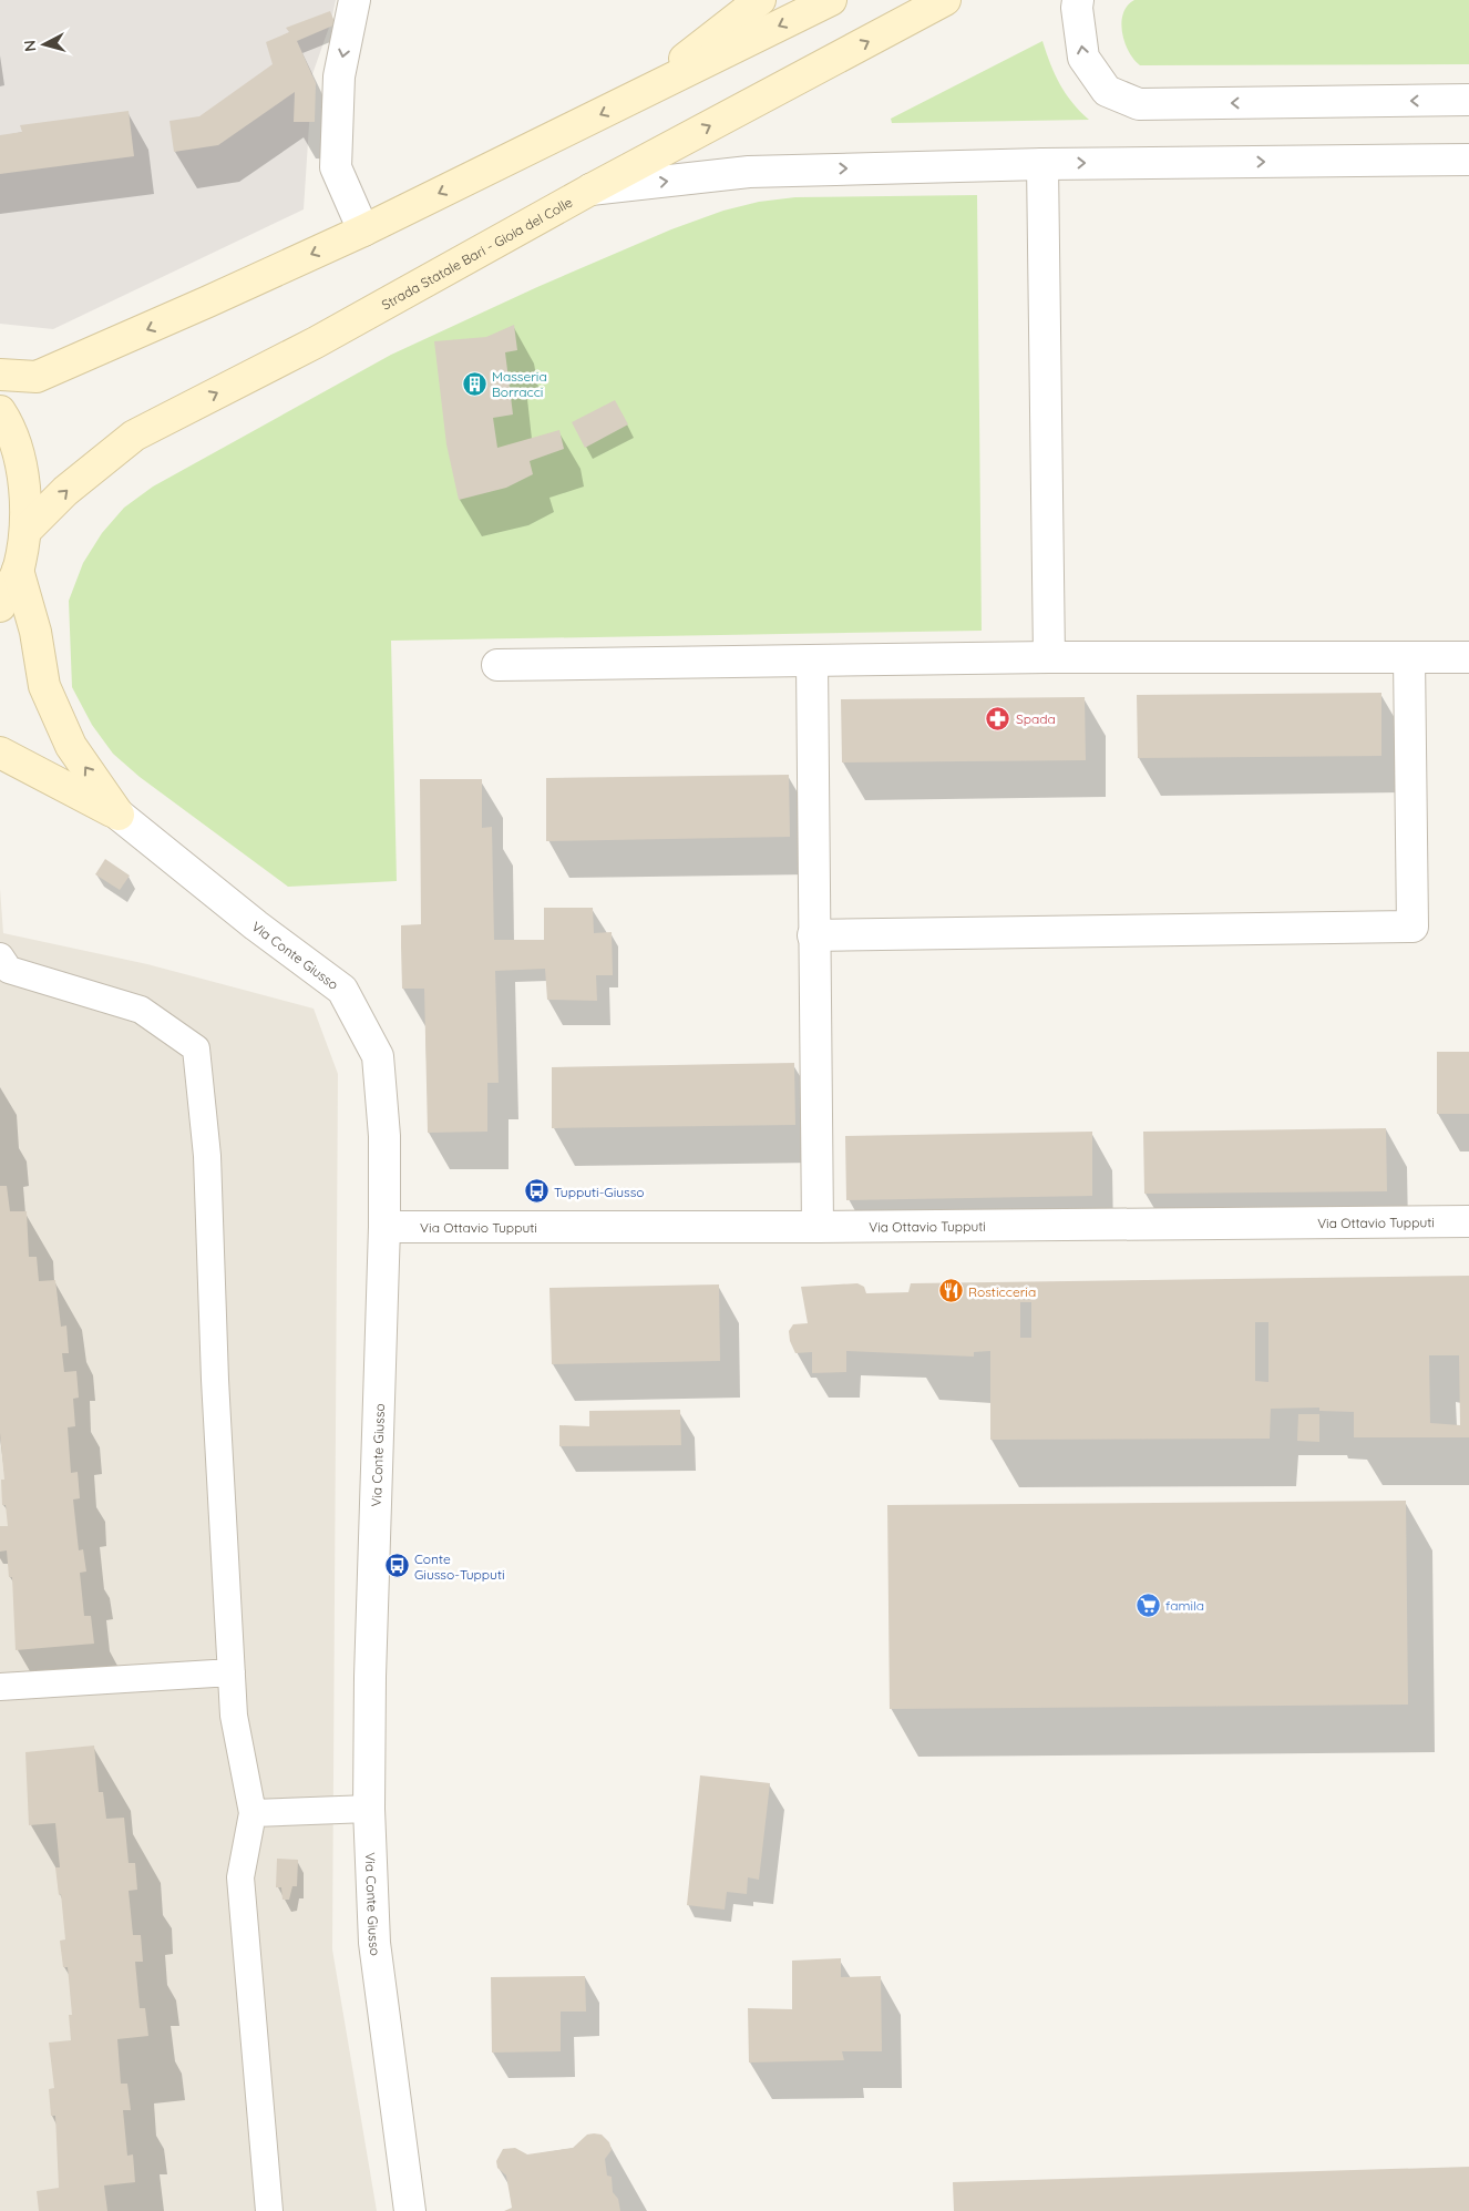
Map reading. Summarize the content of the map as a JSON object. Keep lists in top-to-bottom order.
{
  "streets": {
    "main road": ["Strada Statale Bari - Gioia del Colle"],
    "street": ["Via Conte Giusso", "Via Ottavio Tupputi"]
  },
  "crossings": [
    ["Via Conte Giusso", "Via Ottavio Tupputi"]
  ],
  "places": {
    "building": ["Masseria Borracci"],
    "pharmacy": ["Spada"],
    "bus stop": ["Tupputi-Giusso", "Conte Giusso-Tupputi"],
    "restaurant": ["Rosticceria"],
    "supermarket": ["famila"]
  },
  "north": "left"
}
